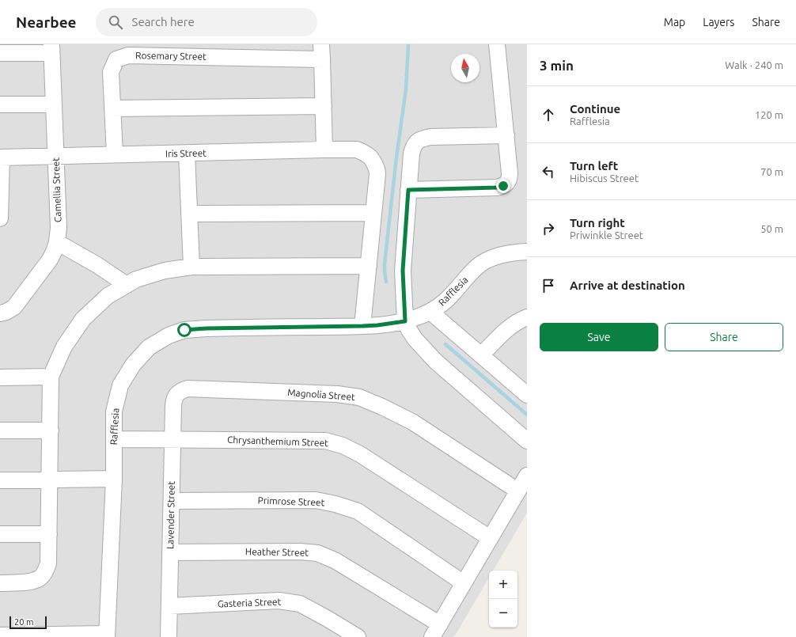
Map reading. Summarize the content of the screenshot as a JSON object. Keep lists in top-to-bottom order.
{
  "streets": {
    "street": [
      "Rosemary Street",
      "Iris Street",
      "Camellia Street",
      "Rafflesia",
      "Magnolia Street",
      "Chrysanthemium Street",
      "Primrose Street",
      "Lavender Street",
      "Heather Street",
      "Gasteria Street"
    ]
  },
  "crossings": [
    ["Rosemary Street", "Iris Street"],
    ["Iris Street", "Camellia Street"],
    ["Rafflesia", "Chrysanthemium Street"],
    ["Magnolia Street", "Lavender Street"],
    ["Chrysanthemium Street", "Lavender Street"],
    ["Primrose Street", "Lavender Street"],
    ["Lavender Street", "Heather Street"],
    ["Lavender Street", "Gasteria Street"]
  ],
  "scale_bar": "20 m",
  "north": "top",
  "page": {
    "header": "Nearbee",
    "search": "Search here",
    "nav": ["Map", "Layers", "Share"],
    "heading": ["3 min", "Walk · 240 m"],
    "list": [
      ["Continue", "Rafflesia", "120 m"],
      ["Turn left", "Hibiscus Street", "70 m"],
      ["Turn right", "Priwinkle Street", "50 m"],
      "Arrive at destination"
    ],
    "buttons": ["Save", "Share"],
    "map_buttons": ["+", "−"],
    "scale": "20 m"
  }
}
